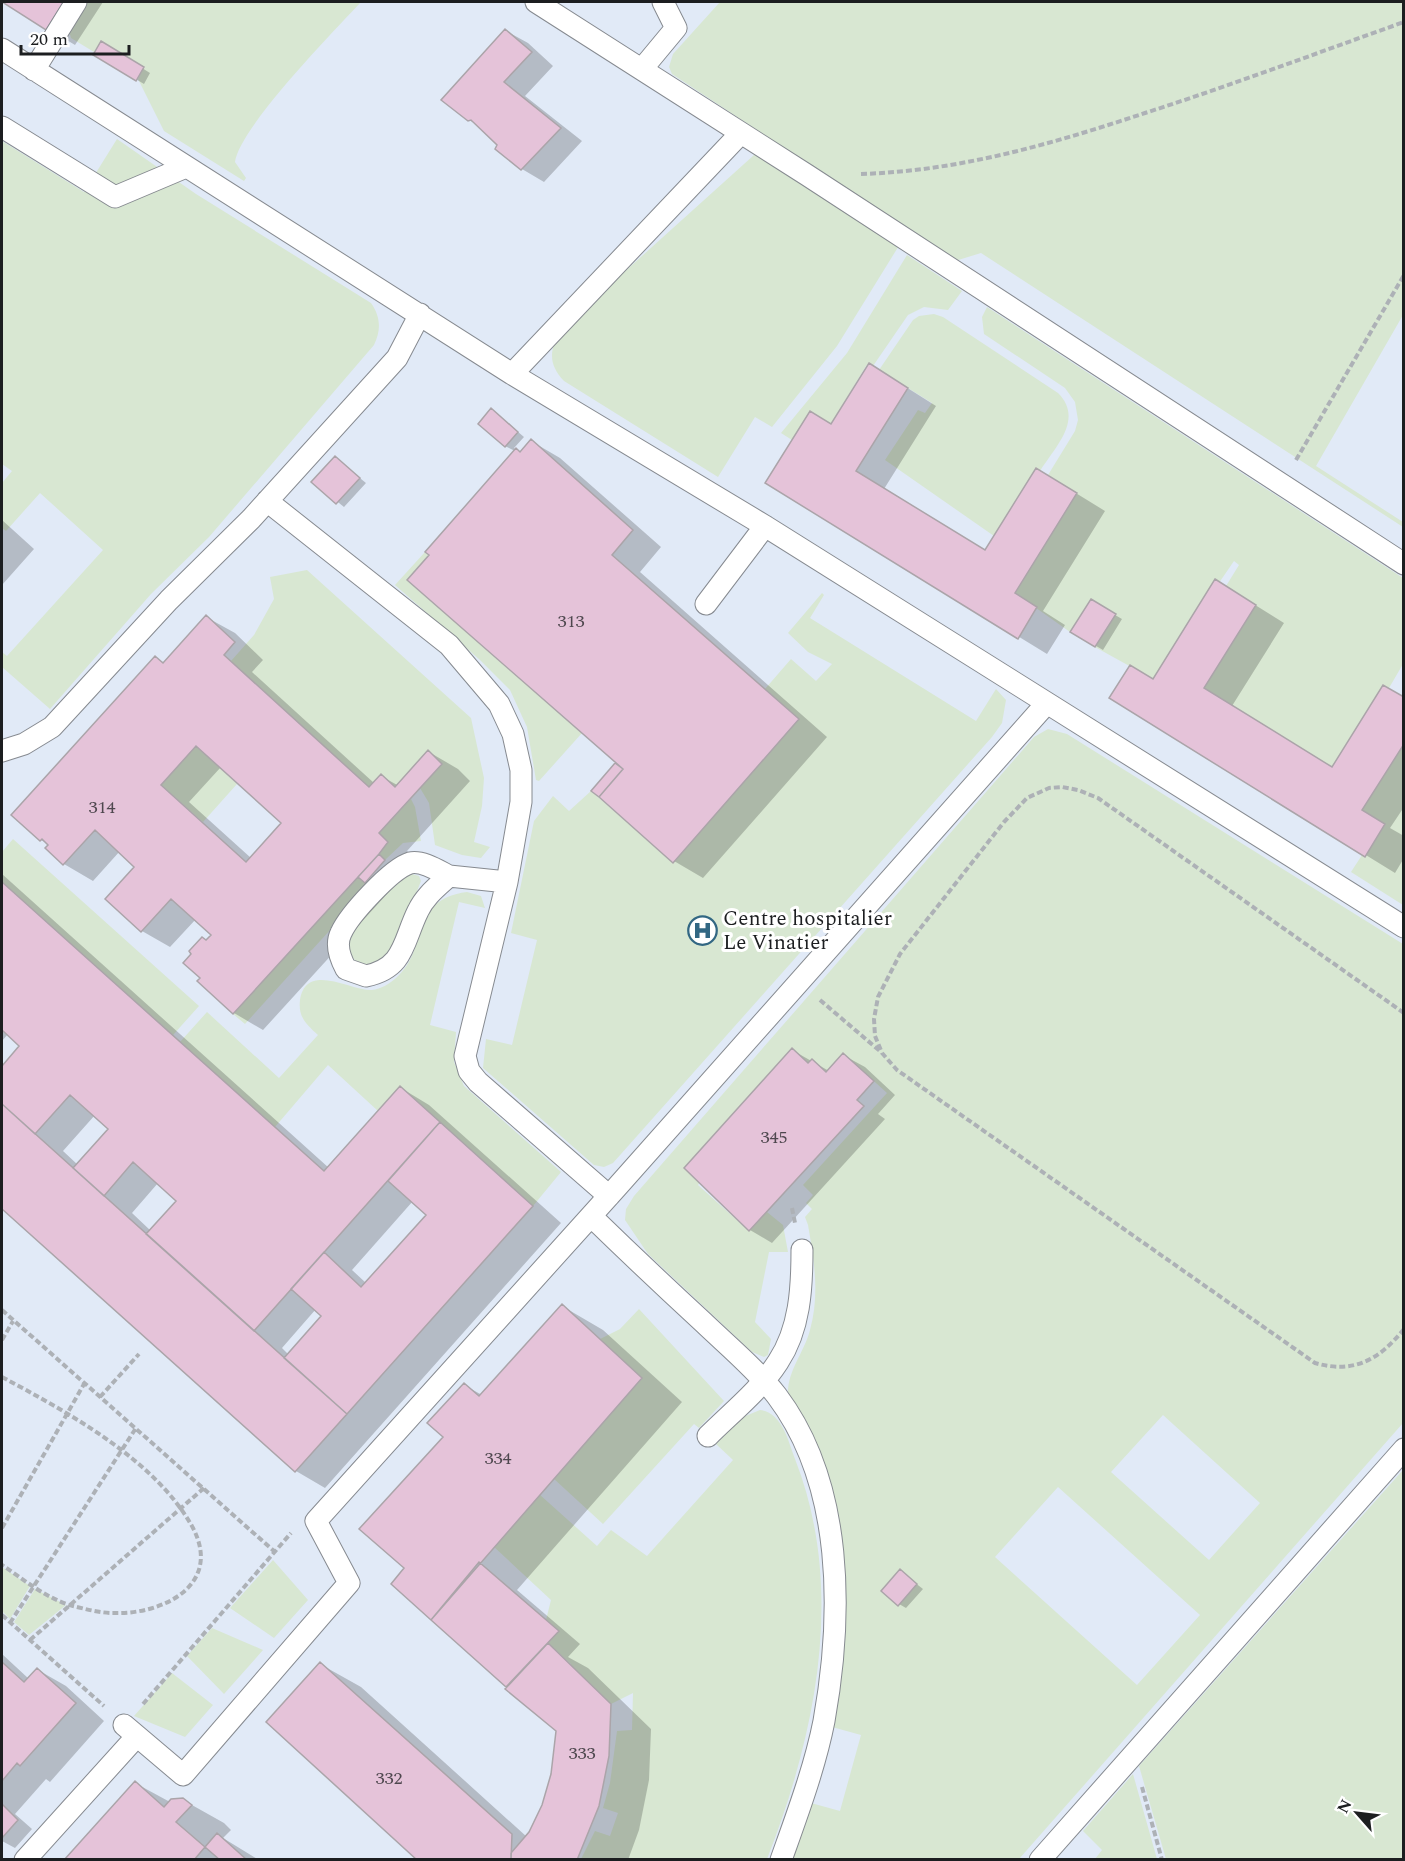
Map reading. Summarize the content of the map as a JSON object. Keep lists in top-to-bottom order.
{
  "places": {
    "hospital": ["Centre hospitalier Le Vinatier"]
  },
  "house_numbers": [
    "313",
    "314",
    "345",
    "334",
    "333",
    "332"
  ],
  "scale_bar": "20 m",
  "north": "top left"
}
